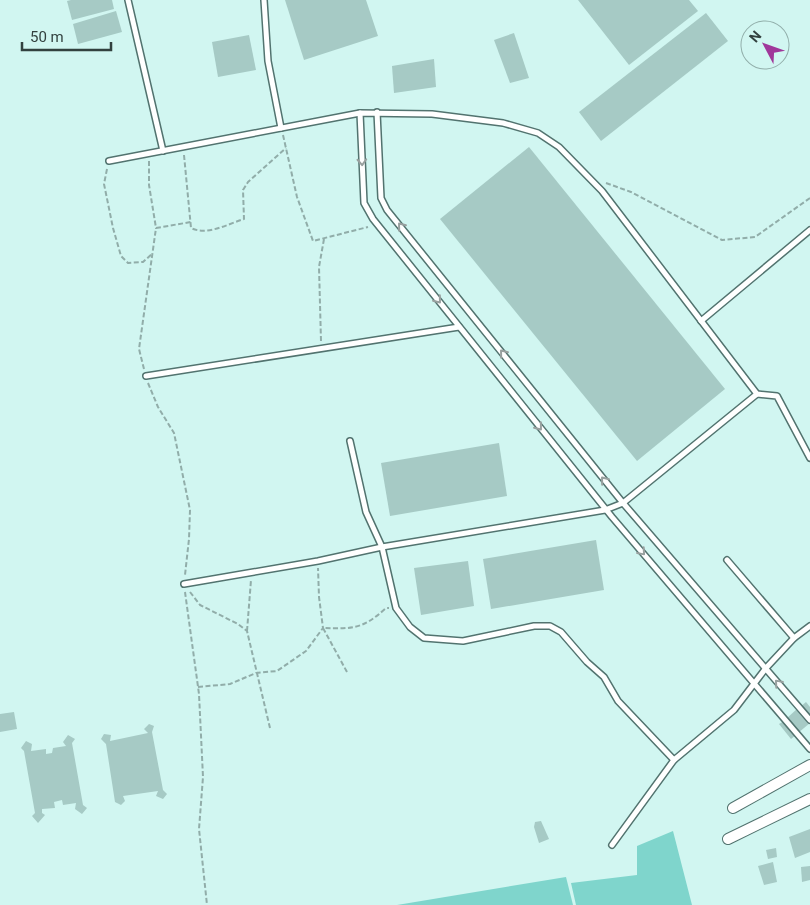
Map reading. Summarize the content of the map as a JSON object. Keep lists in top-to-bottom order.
{
  "scale_bar": "50 m",
  "north": "top left"
}
